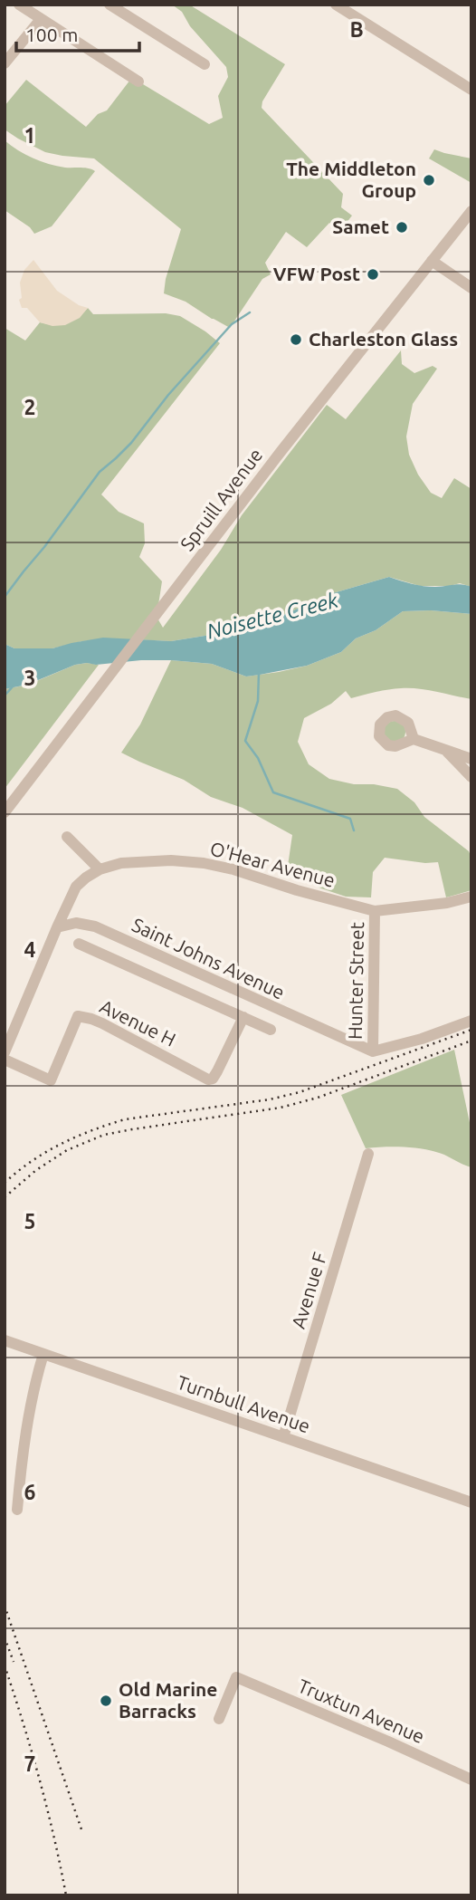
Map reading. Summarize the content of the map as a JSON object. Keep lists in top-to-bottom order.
{
  "streets": {
    "street": [
      "Spruill Avenue",
      "O'Hear Avenue",
      "Saint Johns Avenue",
      "Hunter Street",
      "Avenue H",
      "Avenue F",
      "Turnbull Avenue",
      "Truxtun Avenue"
    ]
  },
  "crossings": [
    ["O'Hear Avenue", "Saint Johns Avenue"],
    ["O'Hear Avenue", "Hunter Street"],
    ["Saint Johns Avenue", "Hunter Street"],
    ["Avenue F", "Turnbull Avenue"]
  ],
  "water": ["Noisette Creek"],
  "places": [
    "The Middleton Group",
    "Samet",
    "VFW Post",
    "Charleston Glass",
    "Old Marine Barracks"
  ],
  "scale_bar": "100 m",
  "grid": {
    "columns": ["B"],
    "rows": [
      "1",
      "2",
      "3",
      "4",
      "5",
      "6",
      "7"
    ]
  }
}
